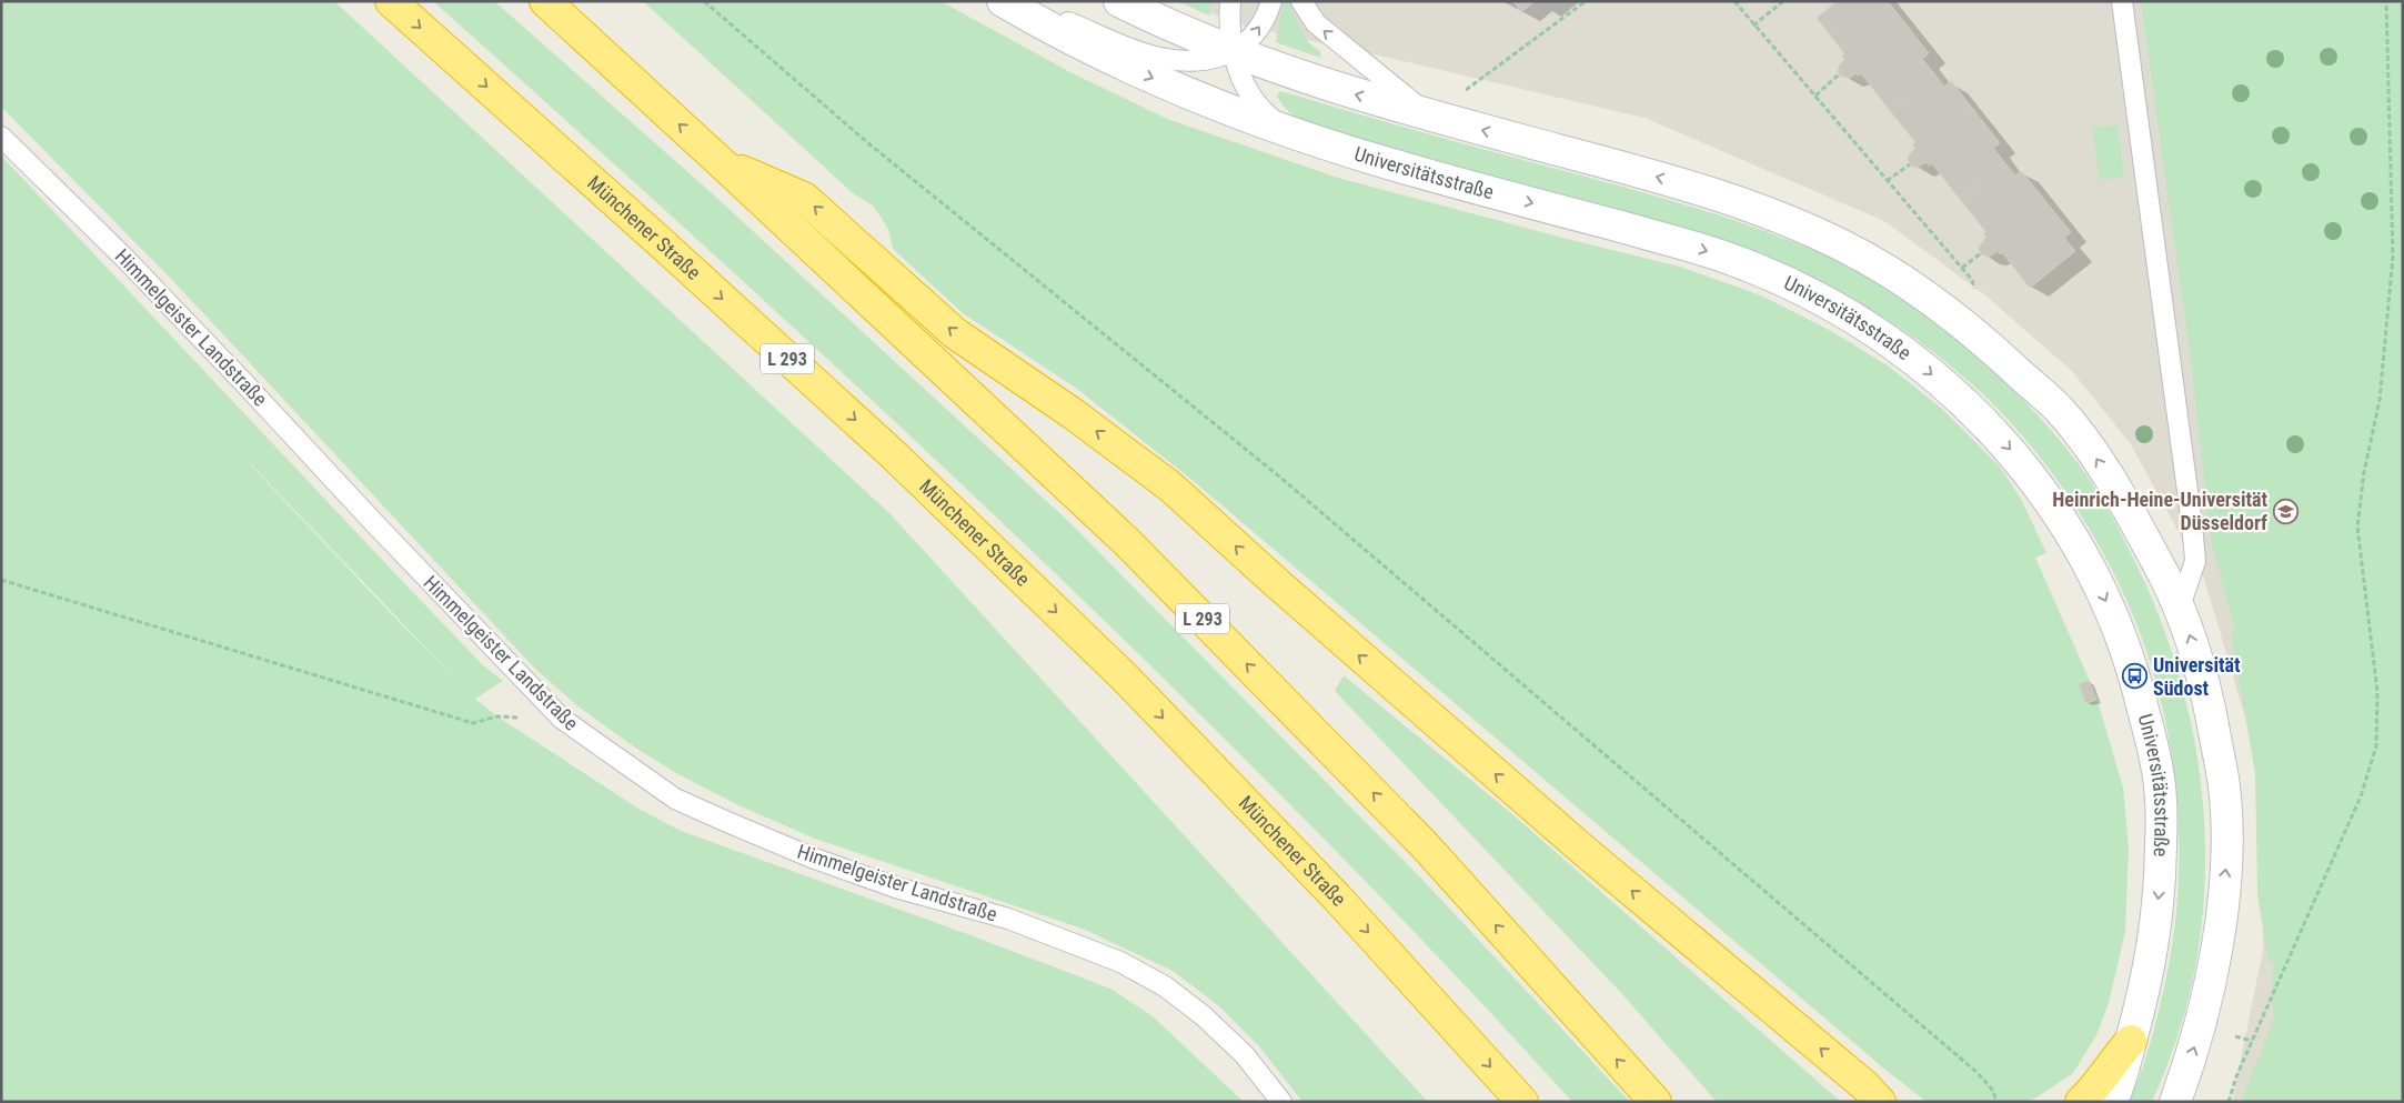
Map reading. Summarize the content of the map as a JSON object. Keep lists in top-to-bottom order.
{
  "streets": {
    "highway": ["Münchener Straße", "L 293"],
    "street": ["Universitätsstraße"],
    "lane": ["Himmelgeister Landstraße"]
  },
  "places": {
    "school or university": ["Heinrich-Heine-Universität Düsseldorf"],
    "bus stop": ["Universität Südost"]
  }
}
